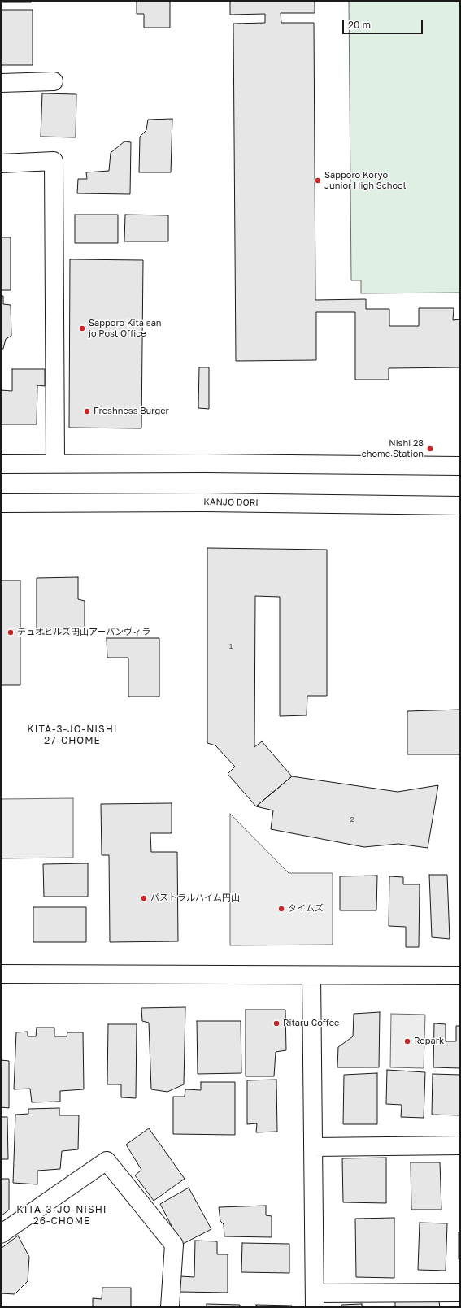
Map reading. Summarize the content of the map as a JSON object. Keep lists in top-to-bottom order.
{
  "streets": {
    "street": ["KANJO DORI"]
  },
  "districts": ["KITA-3-JO-NISHI 27-CHOME", "KITA-3-JO-NISHI 26-CHOME"],
  "places": [
    "Sapporo Koryo Junior High School",
    "Sapporo Kita san jo Post Office",
    "Freshness Burger",
    "Nishi 28 chome Station",
    "デュオヒルズ円山アーバンヴィラ",
    "パストラルハイム円山",
    "タイムズ",
    "Ritaru Coffee",
    "Repark"
  ],
  "house_numbers": ["1", "2"],
  "scale_bar": "20 m"
}
